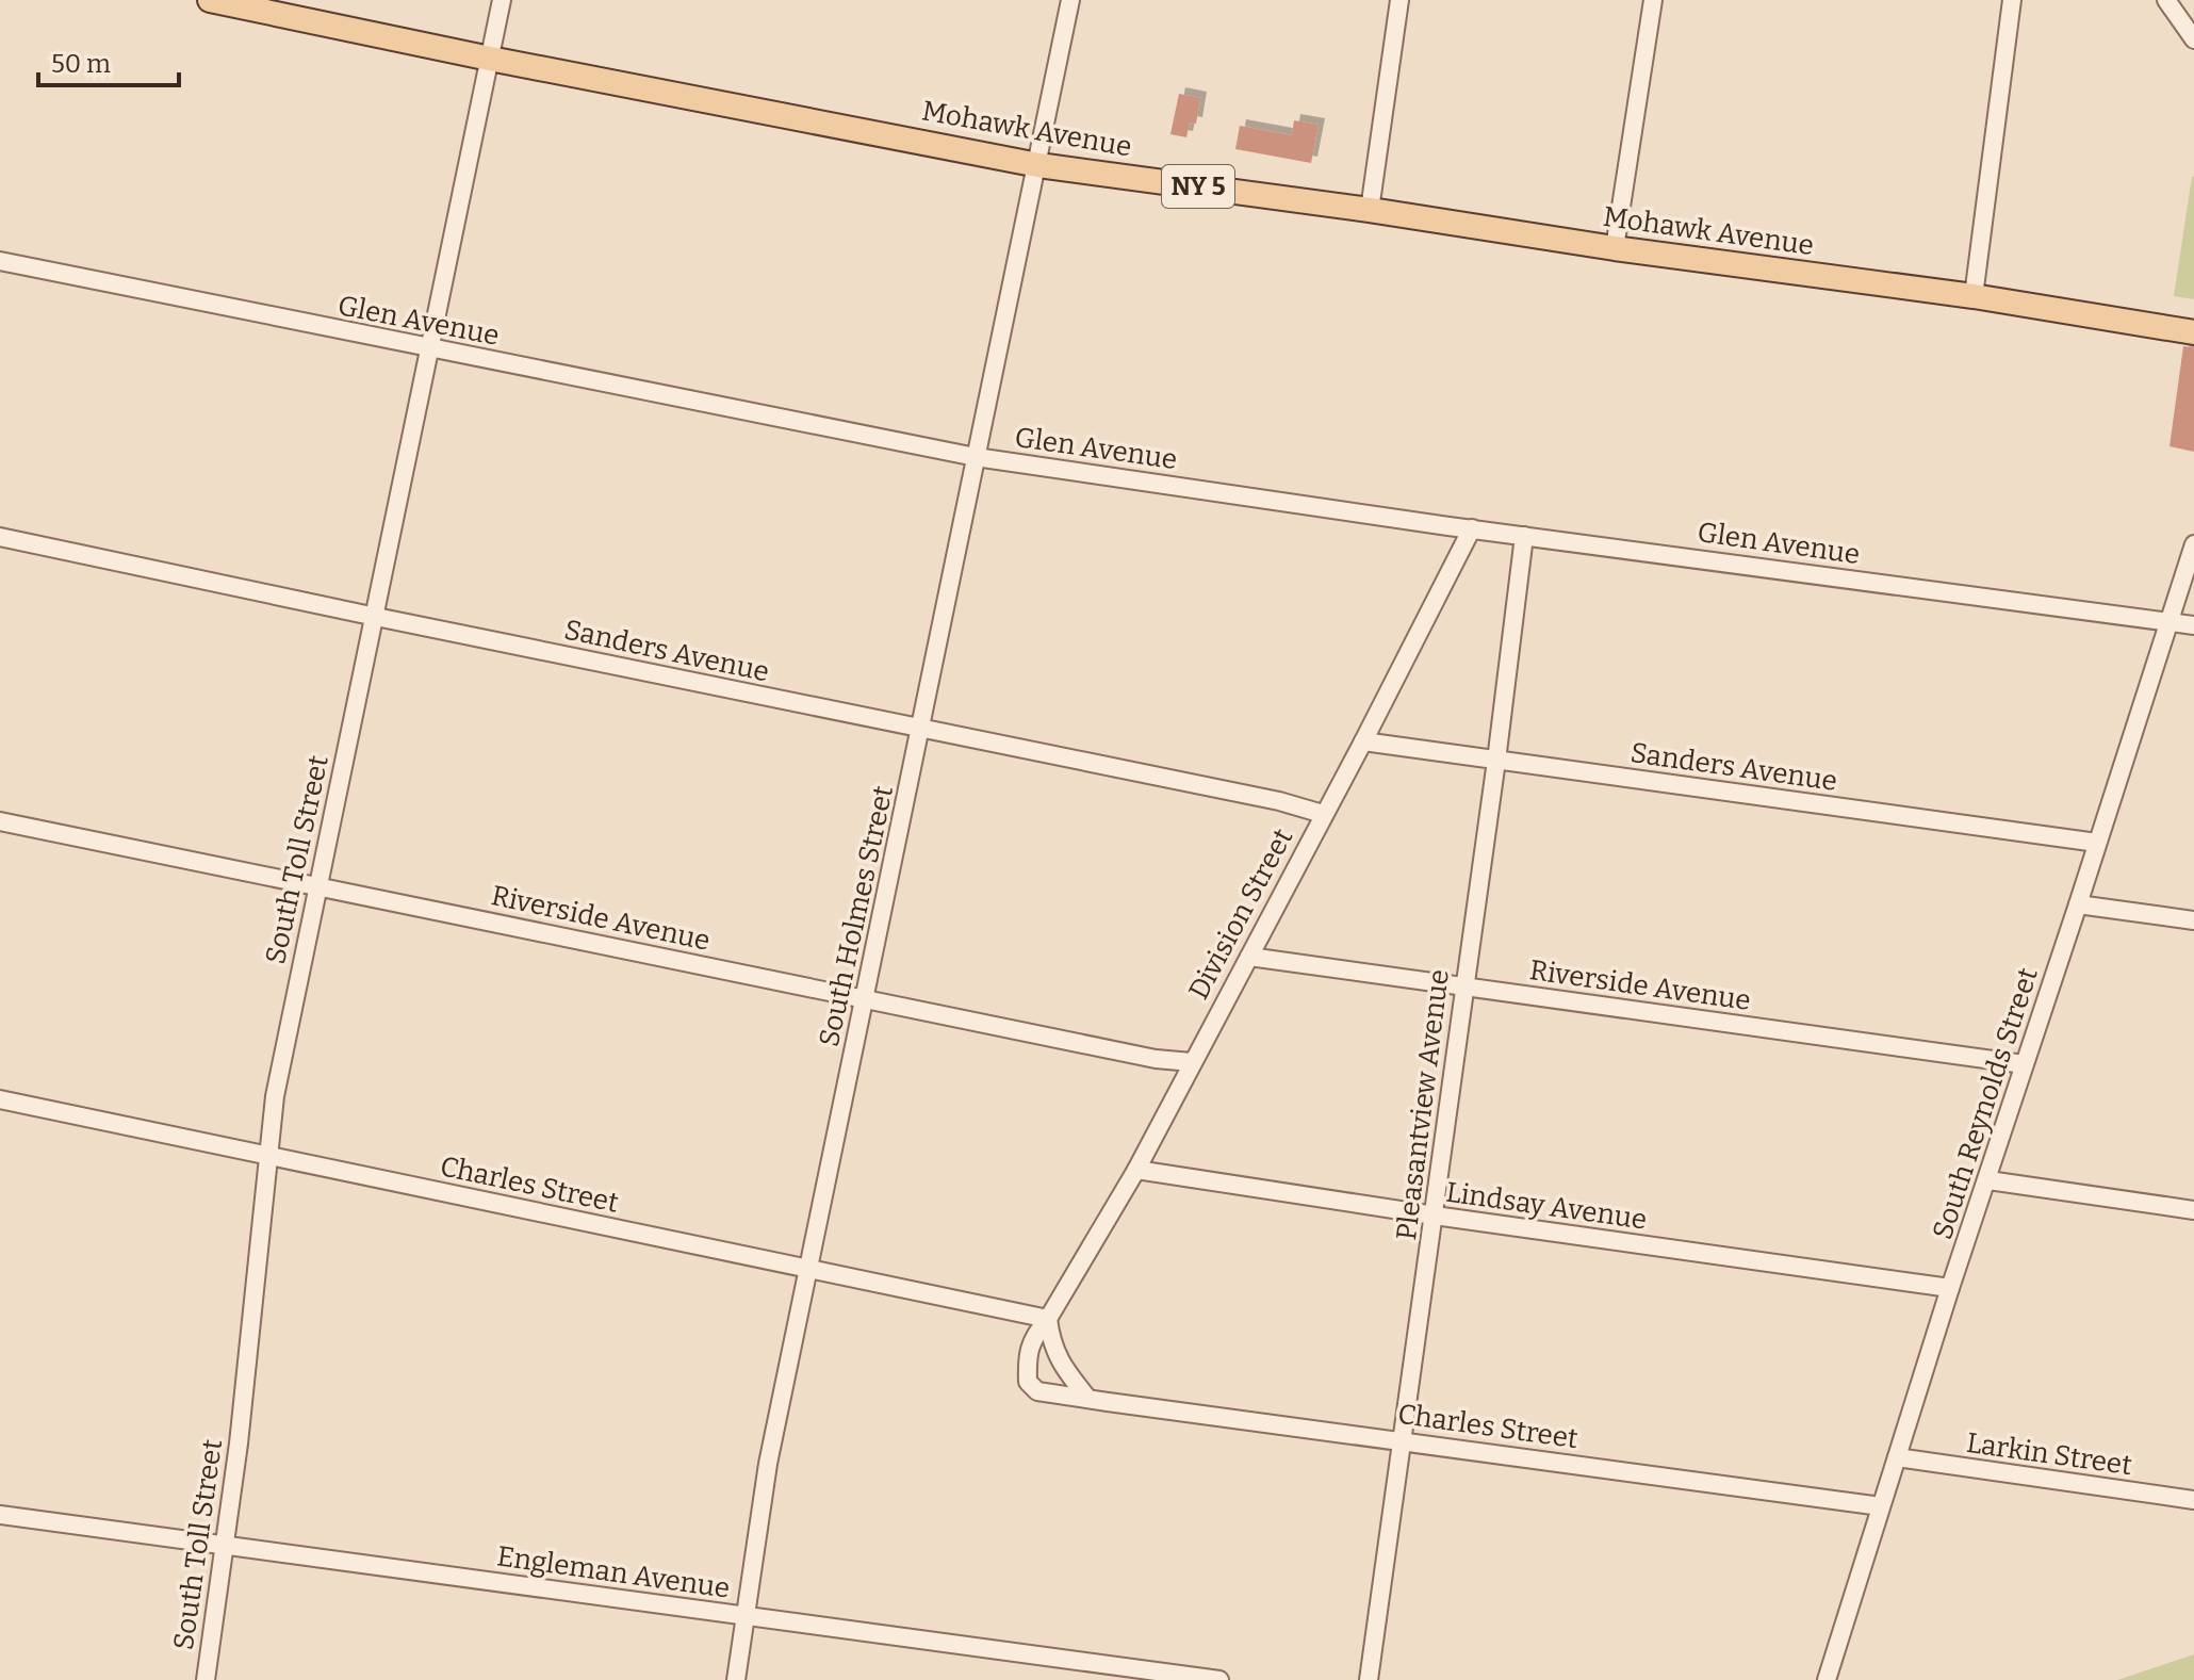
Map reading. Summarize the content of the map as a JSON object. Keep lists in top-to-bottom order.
{
  "streets": {
    "main road": ["Mohawk Avenue", "NY 5"],
    "street": [
      "Glen Avenue",
      "Sanders Avenue",
      "South Toll Street",
      "Division Street",
      "South Holmes Street",
      "Riverside Avenue",
      "South Reynolds Street",
      "Pleasantview Avenue",
      "Charles Street",
      "Lindsay Avenue",
      "Larkin Street",
      "Engleman Avenue"
    ]
  },
  "crossings": [
    ["Mohawk Avenue", "South Toll Street"],
    ["Mohawk Avenue", "South Holmes Street"],
    ["Glen Avenue", "South Toll Street"],
    ["Glen Avenue", "Division Street"],
    ["Glen Avenue", "South Holmes Street"],
    ["Glen Avenue", "South Reynolds Street"],
    ["Glen Avenue", "Pleasantview Avenue"],
    ["Sanders Avenue", "South Toll Street"],
    ["Sanders Avenue", "Division Street"],
    ["Sanders Avenue", "South Holmes Street"],
    ["Sanders Avenue", "South Reynolds Street"],
    ["Sanders Avenue", "Pleasantview Avenue"],
    ["South Toll Street", "Riverside Avenue"],
    ["South Toll Street", "Charles Street"],
    ["South Toll Street", "Engleman Avenue"],
    ["Division Street", "Riverside Avenue"],
    ["Division Street", "Charles Street"],
    ["Division Street", "Lindsay Avenue"],
    ["South Holmes Street", "Riverside Avenue"],
    ["South Holmes Street", "Charles Street"],
    ["South Holmes Street", "Engleman Avenue"],
    ["Riverside Avenue", "South Reynolds Street"],
    ["Riverside Avenue", "Pleasantview Avenue"],
    ["South Reynolds Street", "Charles Street"],
    ["South Reynolds Street", "Lindsay Avenue"],
    ["South Reynolds Street", "Larkin Street"],
    ["Pleasantview Avenue", "Charles Street"],
    ["Pleasantview Avenue", "Lindsay Avenue"]
  ],
  "scale_bar": "50 m"
}
